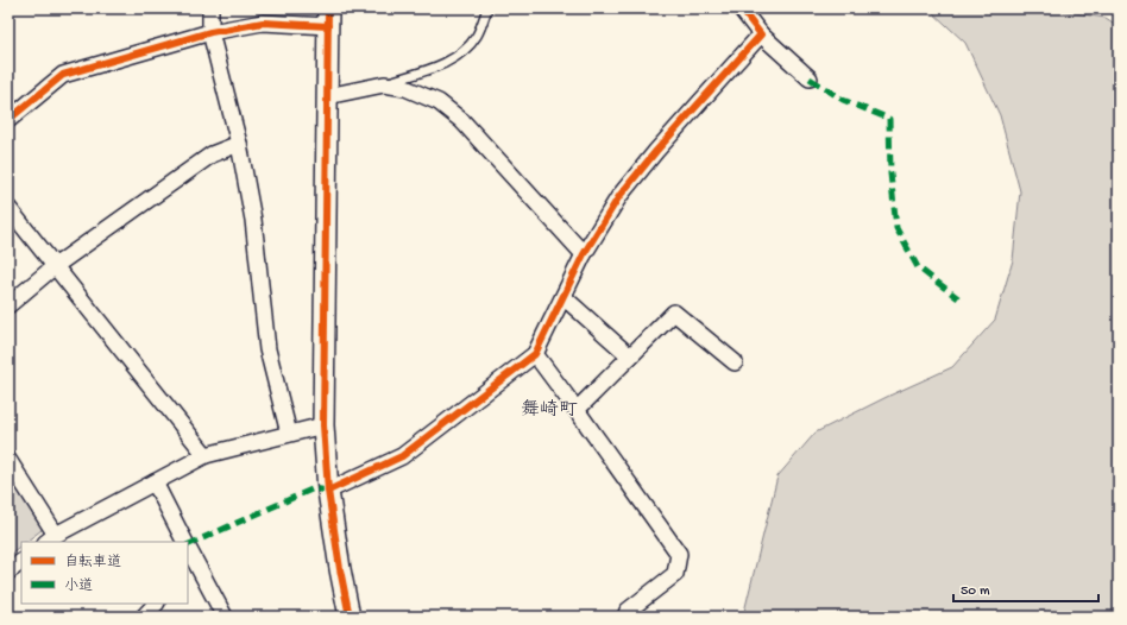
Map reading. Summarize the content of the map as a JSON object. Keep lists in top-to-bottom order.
{
  "districts": ["舞崎町"],
  "legend": ["自転車道", "小道"],
  "scale_bar": "50 m"
}
